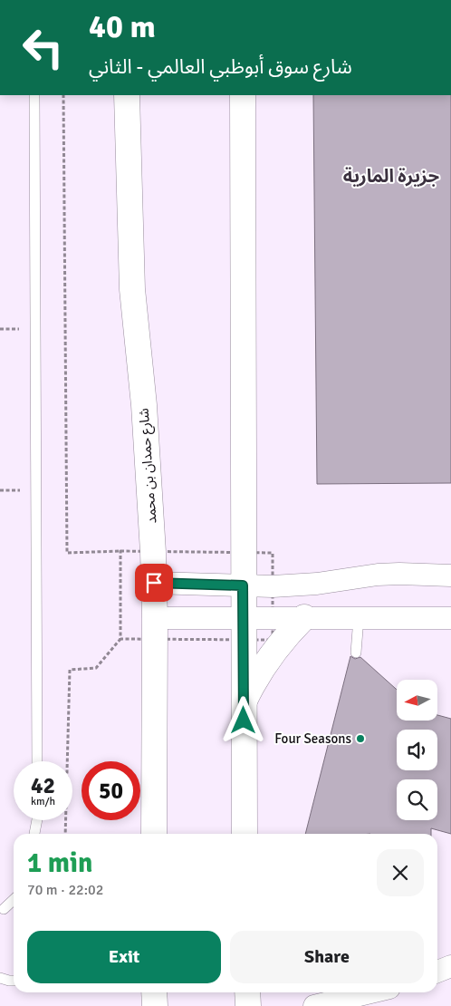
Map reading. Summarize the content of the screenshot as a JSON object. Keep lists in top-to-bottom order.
{
  "streets": {
    "main road": ["شارع حمدان بن محمد"]
  },
  "districts": ["جزيرة المارية"],
  "places": ["Four Seasons"],
  "north": "left",
  "page": {
    "turn": ["40 m", "شارع سوق أبوظبي العالمي - الثاني"],
    "speed": "42 km/h",
    "limit": "50",
    "heading": ["1 min", "70 m · 22:02"],
    "buttons": ["Exit", "Share"]
  }
}
